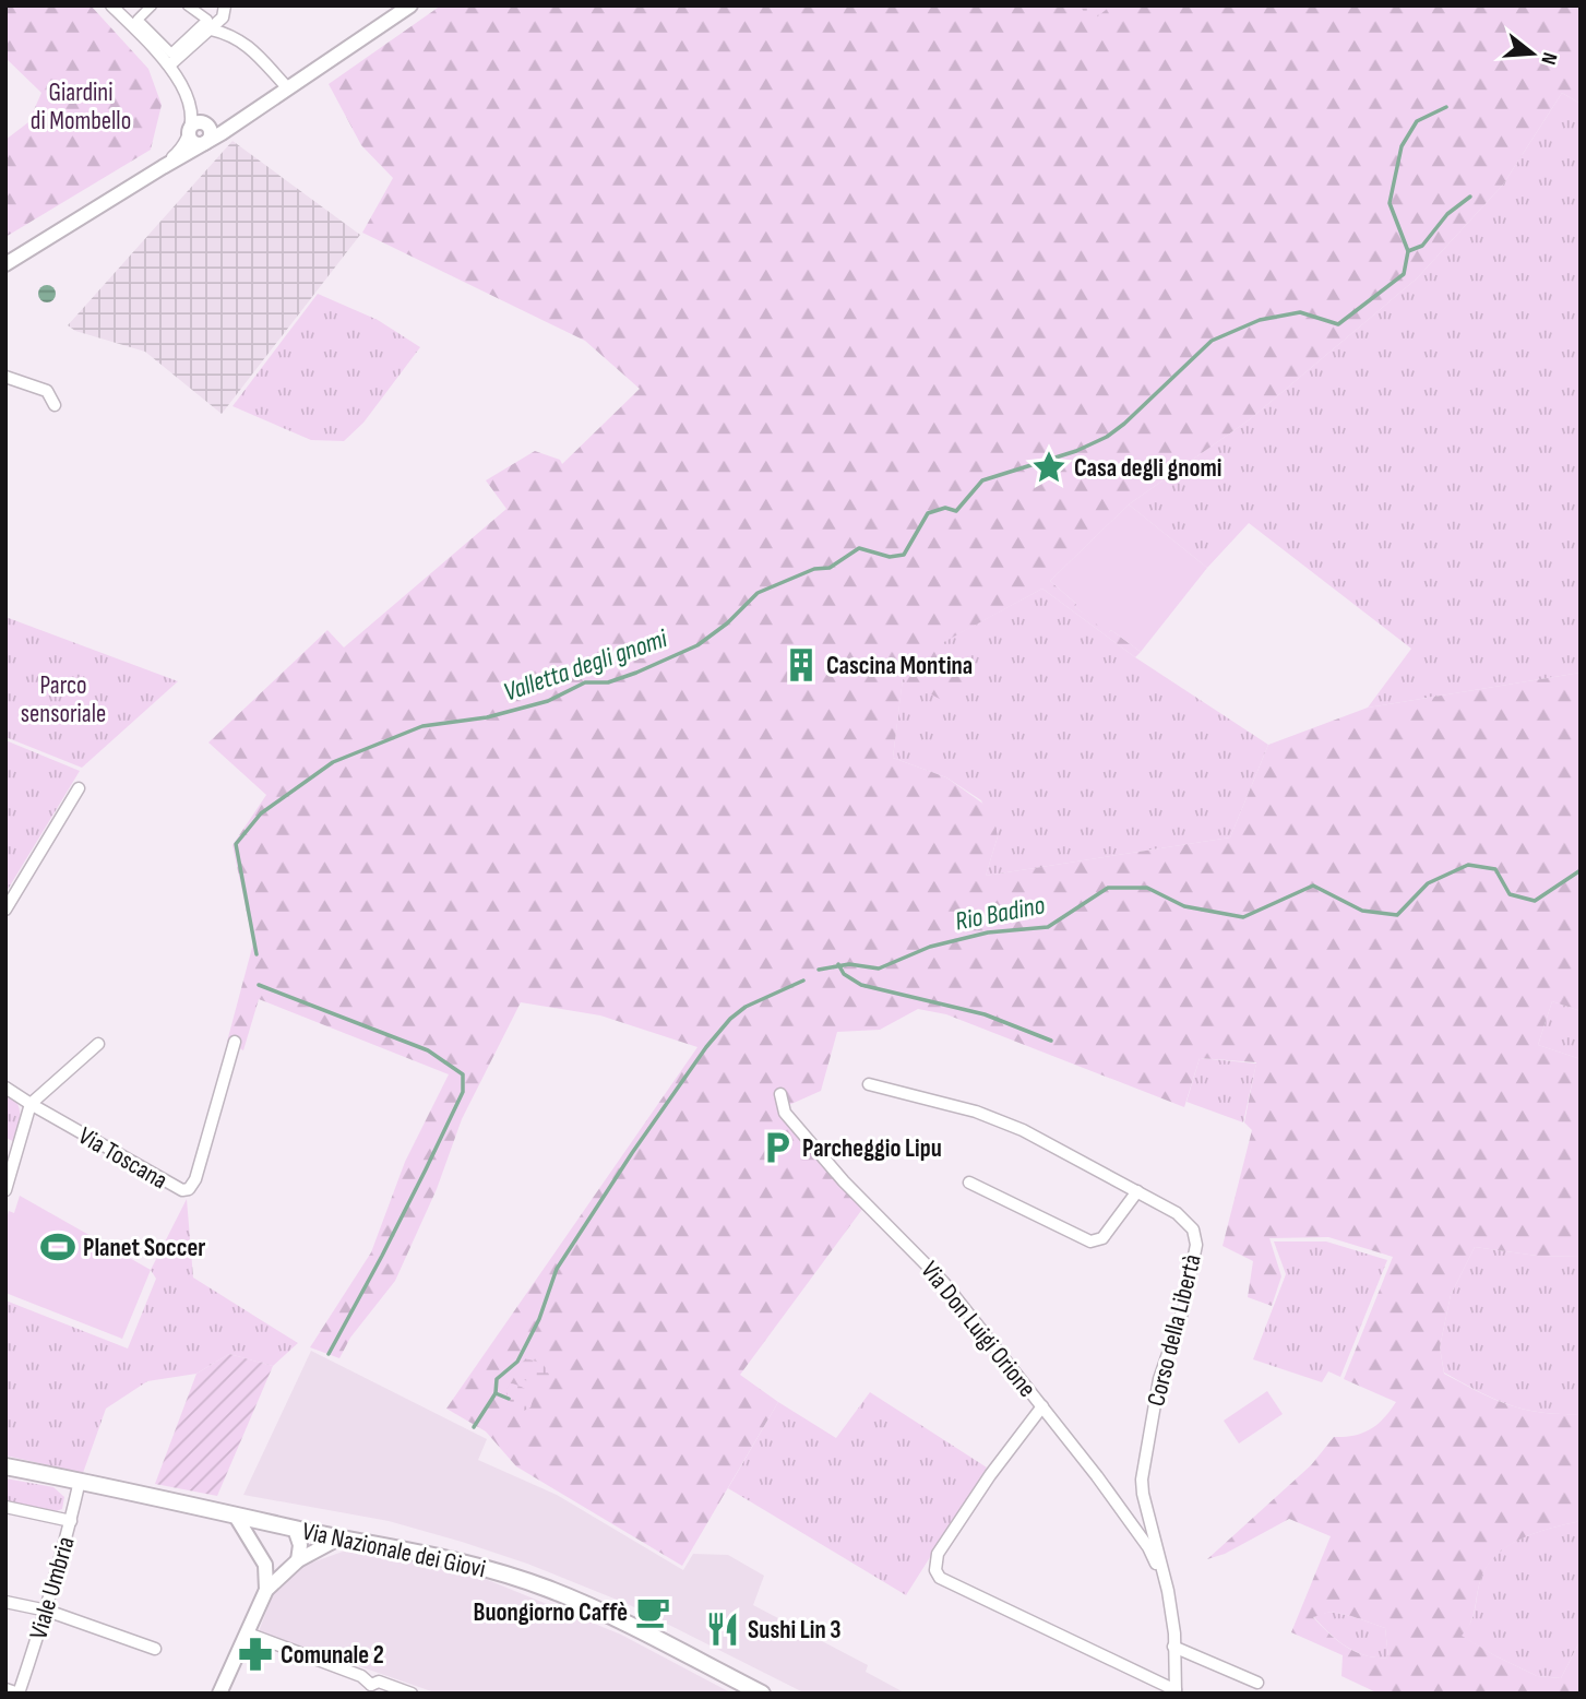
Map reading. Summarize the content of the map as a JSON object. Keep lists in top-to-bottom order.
{
  "streets": {
    "main road": ["Via Nazionale dei Giovi"],
    "street": [
      "Via Toscana",
      "Via Don Luigi Orione",
      "Corso della Libertà",
      "Viale Umbria"
    ]
  },
  "crossings": [
    ["Via Don Luigi Orione", "Corso della Libertà"],
    ["Via Nazionale dei Giovi", "Viale Umbria"]
  ],
  "water": ["Valletta degli gnomi", "Rio Badino"],
  "parks": ["Giardini di Mombello", "Parco sensoriale"],
  "places": {
    "place": ["Casa degli gnomi"],
    "building": ["Cascina Montina"],
    "parking": ["Parcheggio Lipu"],
    "sports": ["Planet Soccer"],
    "cafe": ["Buongiorno Caffè"],
    "restaurant": ["Sushi Lin 3"],
    "pharmacy": ["Comunale 2"]
  },
  "north": "right"
}
